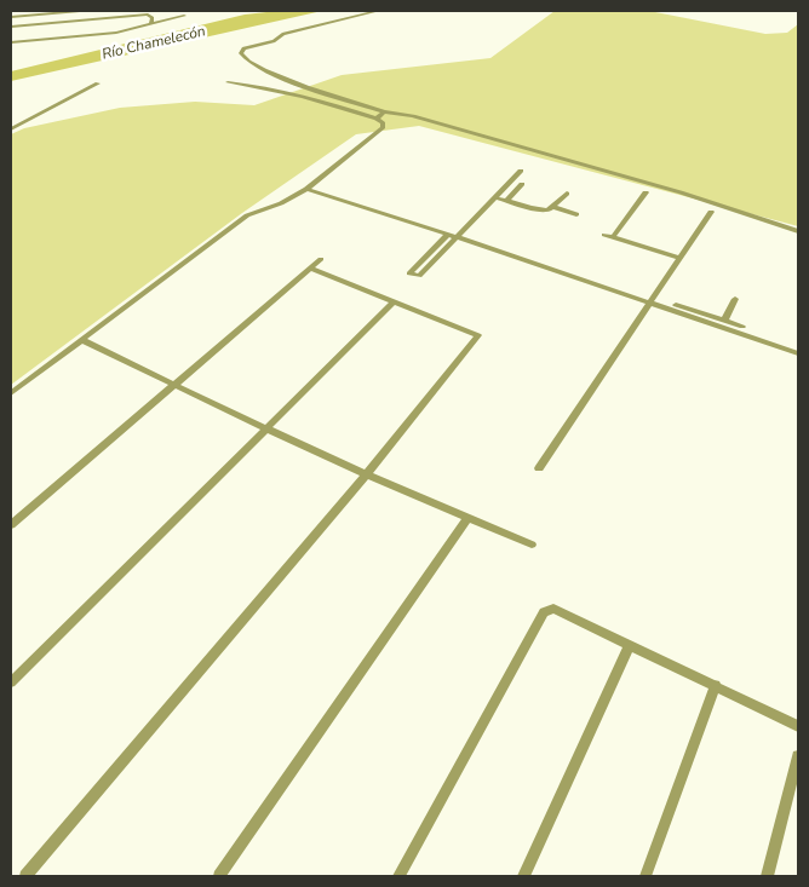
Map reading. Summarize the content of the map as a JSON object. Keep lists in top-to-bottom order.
{
  "water": ["Río Chamelecón"]
}
